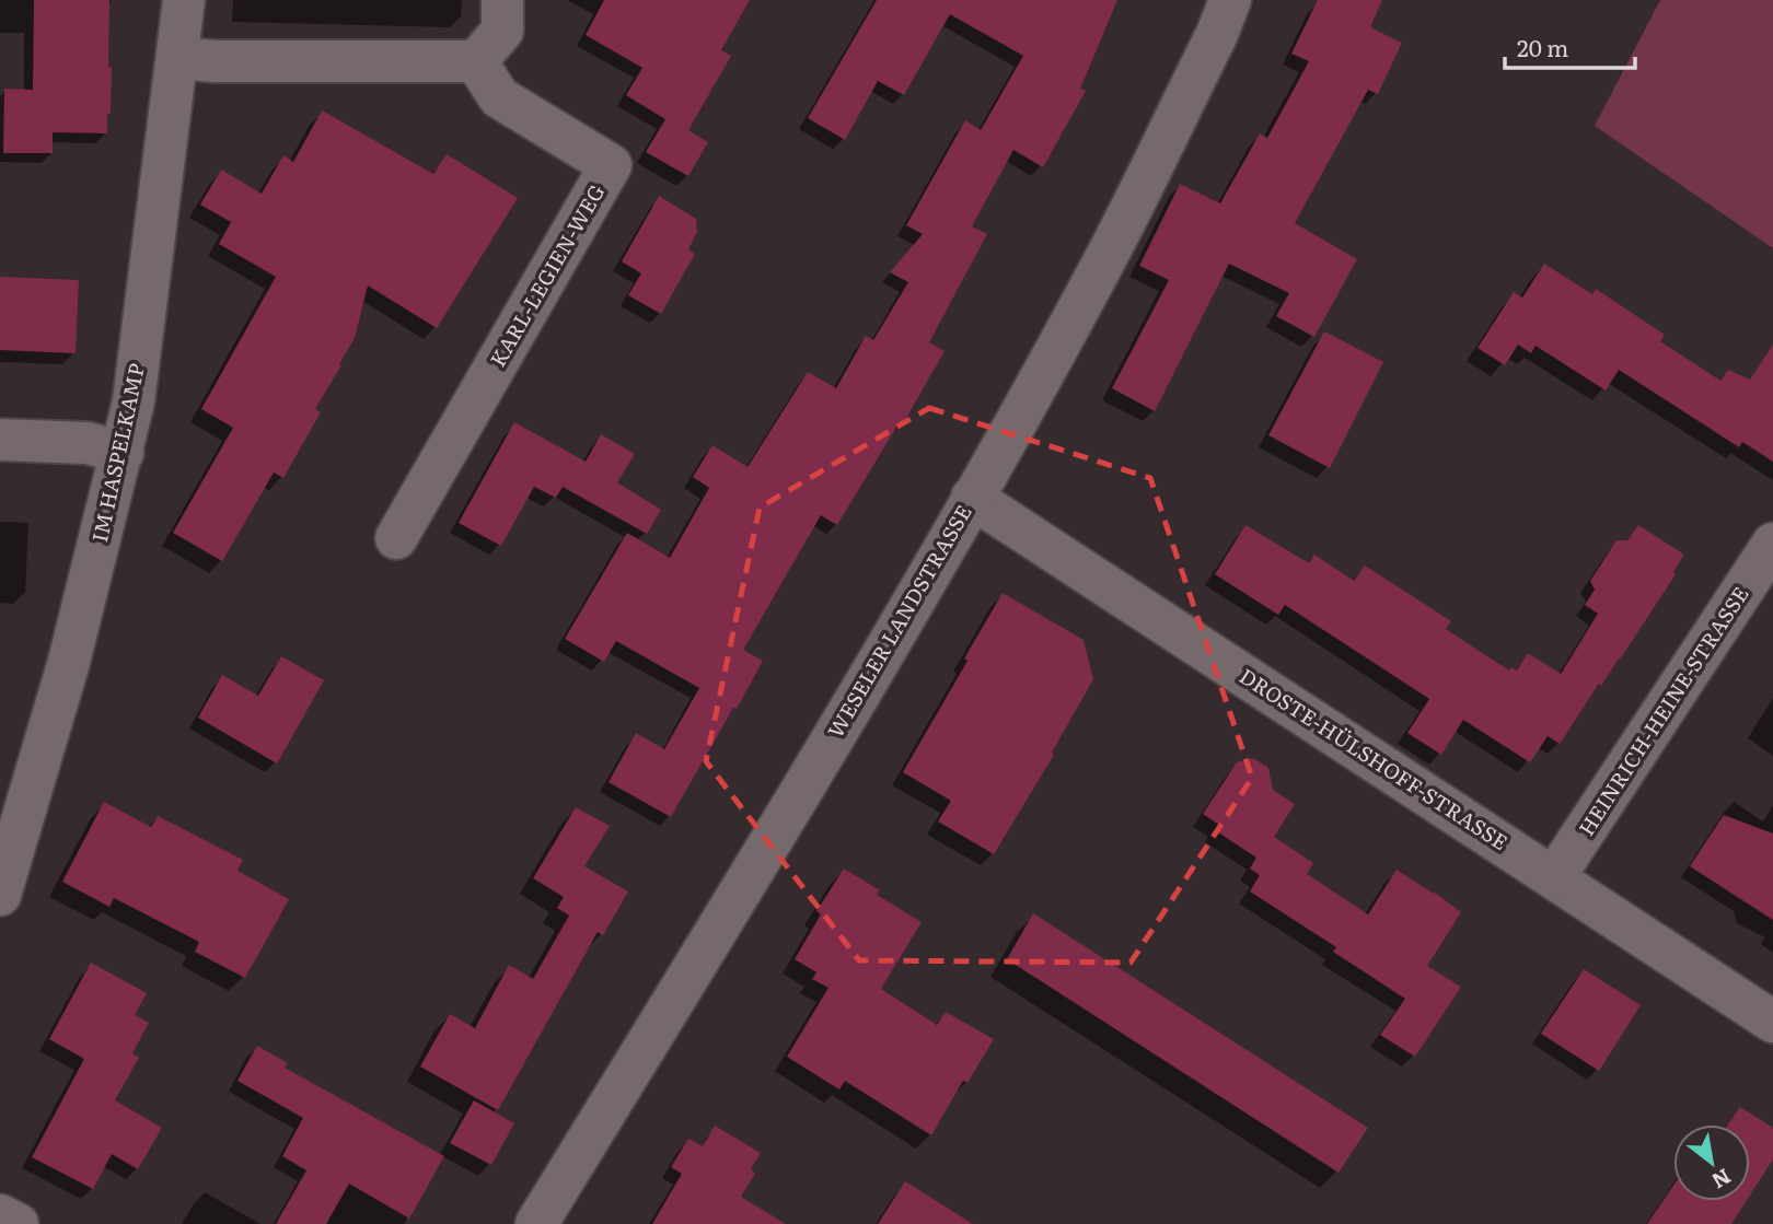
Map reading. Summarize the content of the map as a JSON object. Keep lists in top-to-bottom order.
{
  "streets": {
    "street": [
      "KARL-LEGIEN-WEG",
      "IM HASPELKAMP",
      "WESELER LANDSTRASSE",
      "HEINRICH-HEINE-STRASSE",
      "DROSTE-HÜLSHOFF-STRASSE"
    ]
  },
  "crossings": [
    ["WESELER LANDSTRASSE", "DROSTE-HÜLSHOFF-STRASSE"],
    ["HEINRICH-HEINE-STRASSE", "DROSTE-HÜLSHOFF-STRASSE"]
  ],
  "scale_bar": "20 m",
  "north": "bottom right"
}
